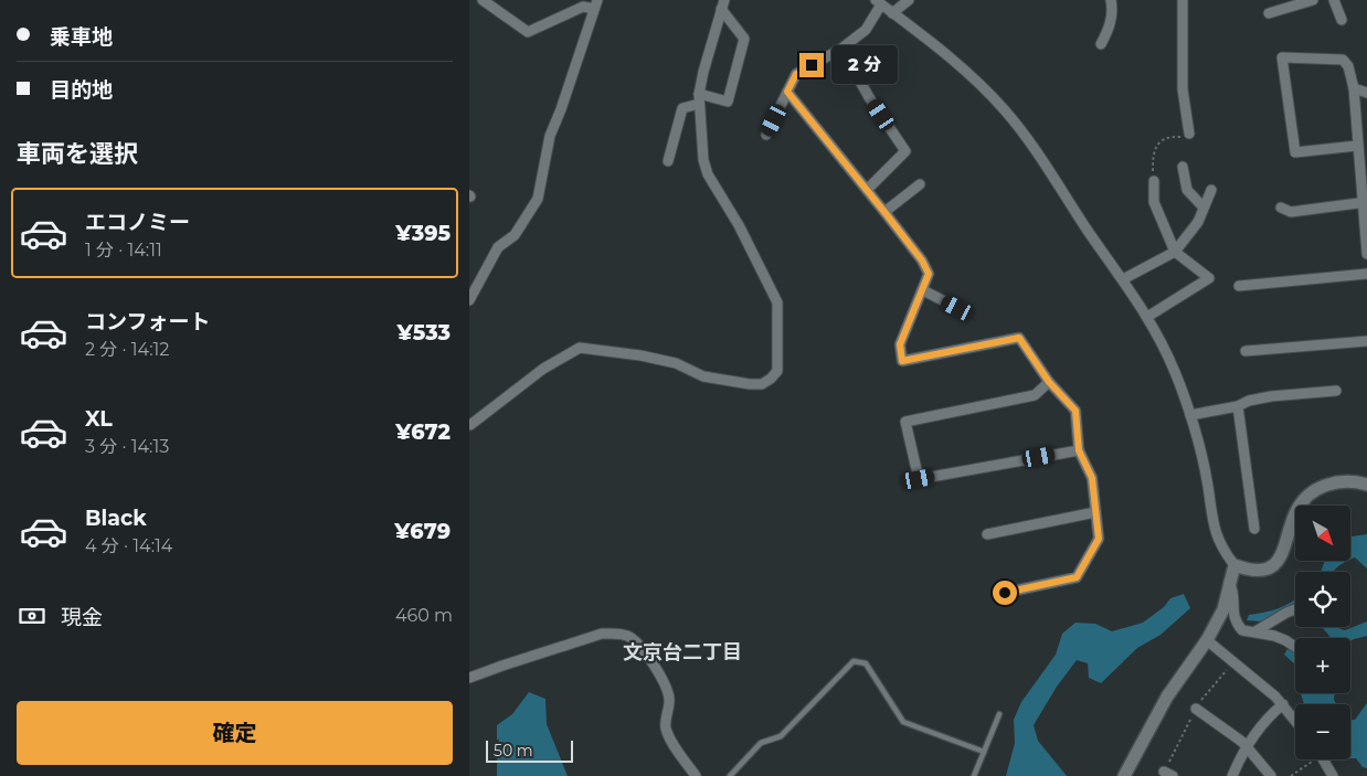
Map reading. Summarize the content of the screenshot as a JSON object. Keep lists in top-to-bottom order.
{
  "districts": ["文京台二丁目"],
  "scale_bar": "50 m",
  "north": "bottom right",
  "page": {
    "banner": ["乗車地", "目的地"],
    "bubble": "2 分",
    "heading": "車両を選択",
    "list": [
      {
        "name": "エコノミー",
        "note": "1 分 · 14:11",
        "value": "¥395"
      },
      {
        "name": "コンフォート",
        "note": "2 分 · 14:12",
        "value": "¥533"
      },
      {
        "name": "XL",
        "note": "3 分 · 14:13",
        "value": "¥672"
      },
      {
        "name": "Black",
        "note": "4 分 · 14:14",
        "value": "¥679"
      }
    ],
    "map_buttons": ["+", "−"],
    "pay": ["現金", "460 m"],
    "buttons": "確定",
    "scale": "50 m"
  }
}
